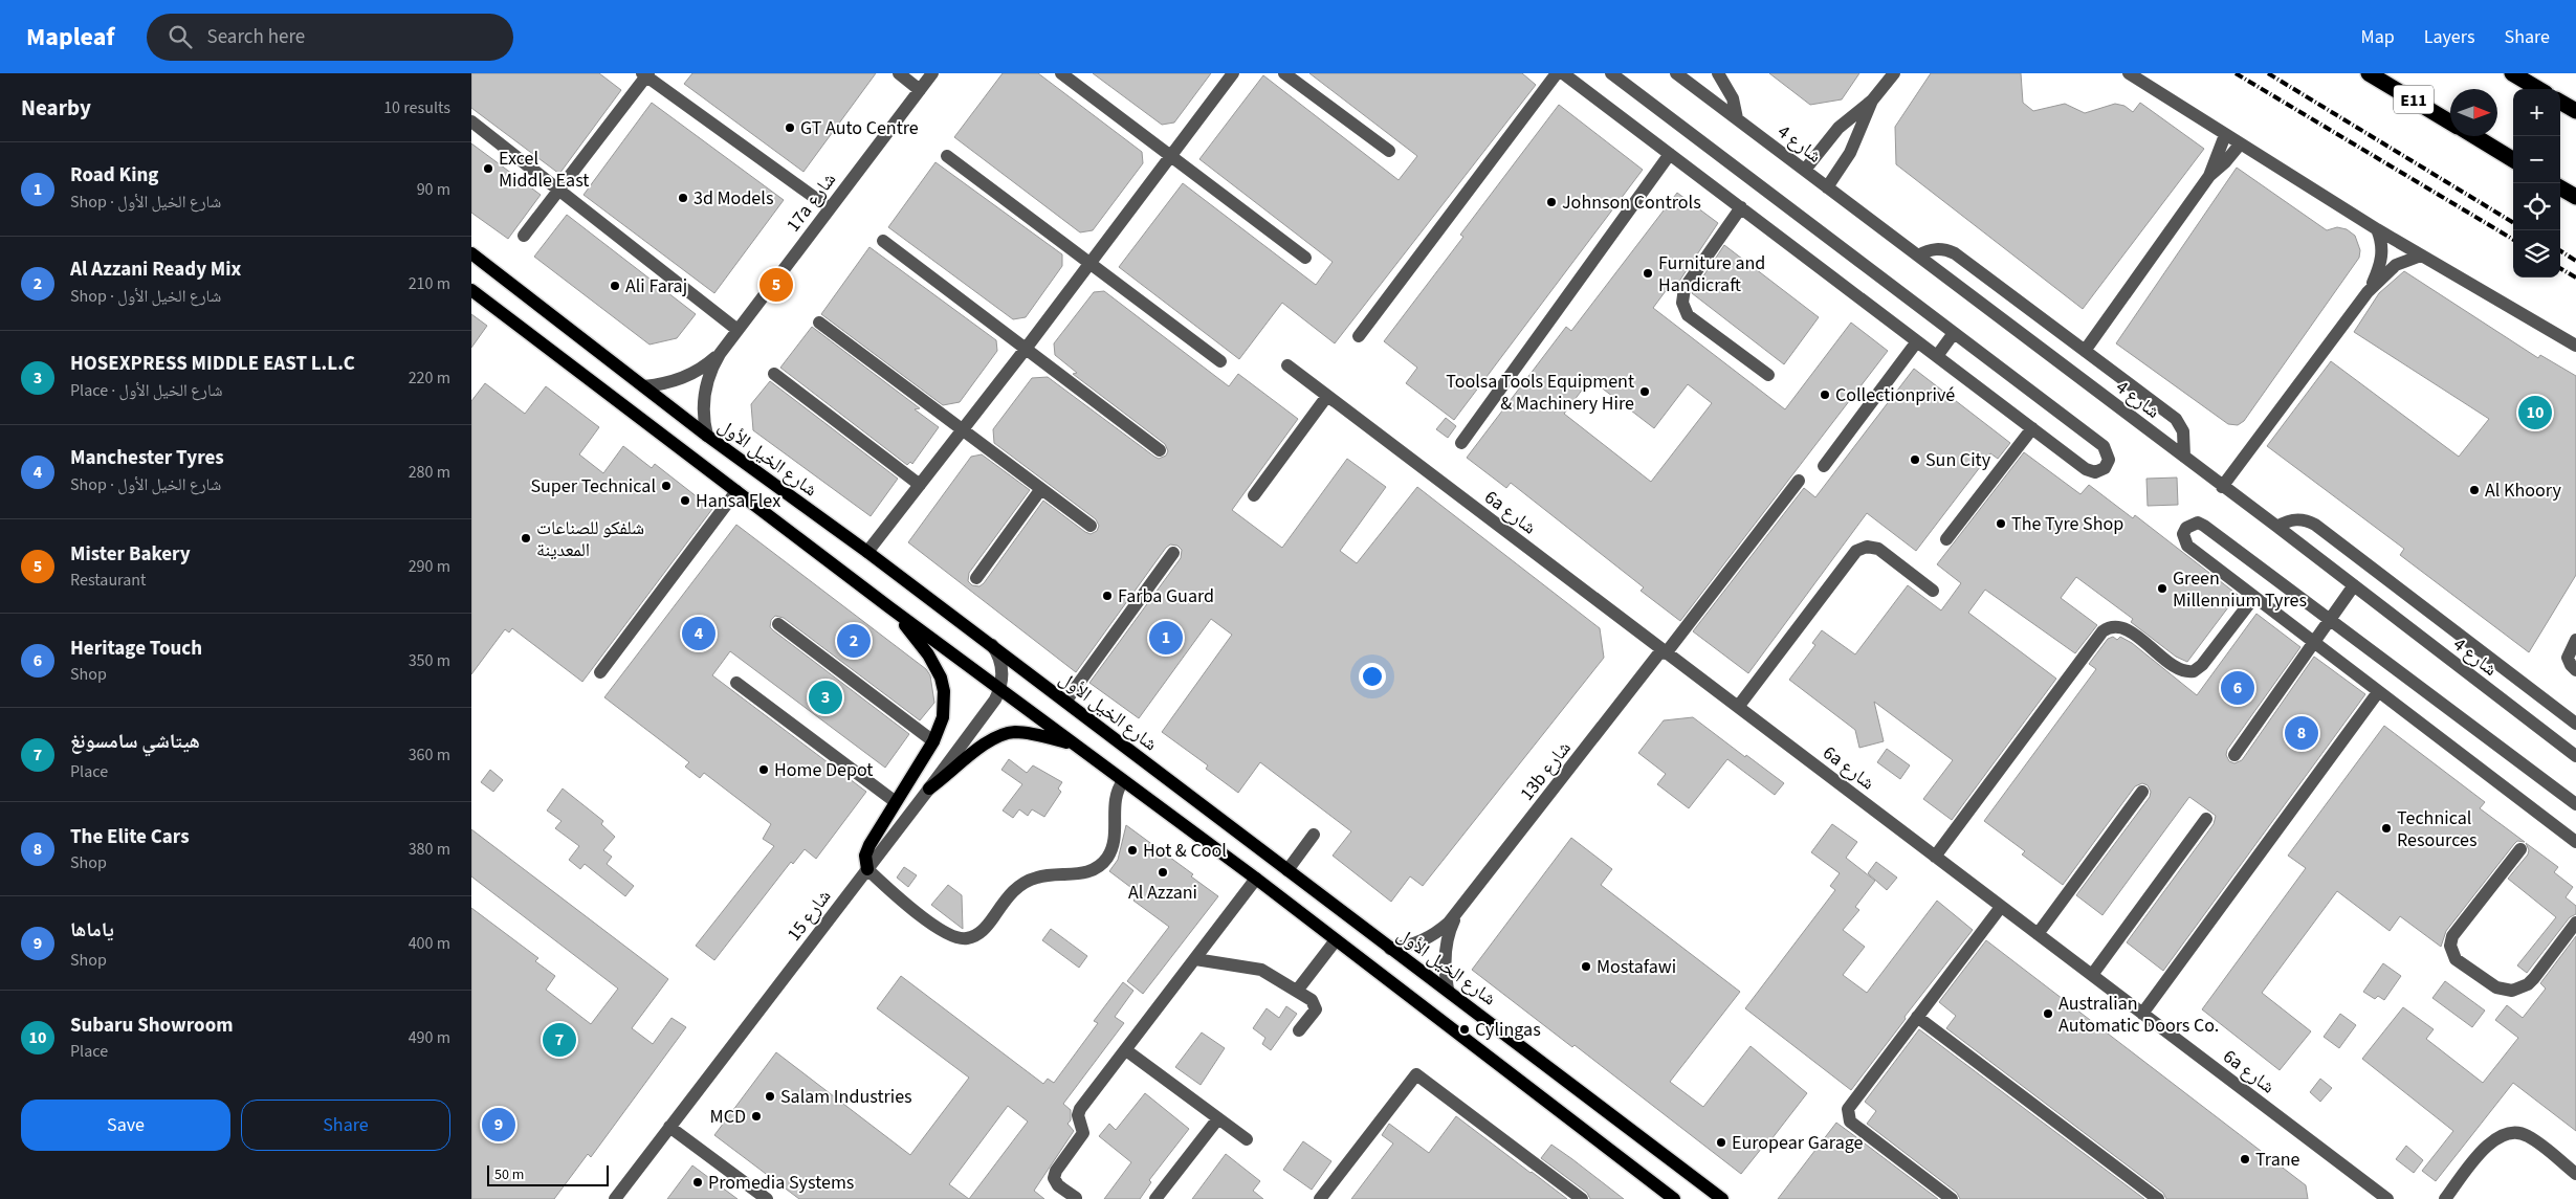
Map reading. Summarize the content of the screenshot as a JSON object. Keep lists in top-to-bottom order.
{
  "streets": {
    "highway": ["E11"],
    "main road": ["شارع الخيل الأول"],
    "street": [
      "شارع 4",
      "17a شارع",
      "6a شارع",
      "13b شارع",
      "شارع 15"
    ]
  },
  "crossings": [
    ["17a شارع", "شارع الخيل الأول"],
    ["شارع الخيل الأول", "13b شارع"],
    ["6a شارع", "13b شارع"]
  ],
  "places": [
    "GT Auto Centre",
    "Excel Middle East",
    "3d Models",
    "Johnson Controls",
    "Furniture and Handicraft",
    "Ali Faraj",
    "Toolsa Tools Equipment & Machinery Hire",
    "Collectionprivé",
    "Sun City",
    "Super Technical",
    "Al Khoory",
    "Hansa Flex",
    "The Tyre Shop",
    "شلفكو للصناعات المعدينة",
    "Green Millennium Tyres",
    "Farba Guard",
    "Home Depot",
    "Technical Resources",
    "Hot & Cool",
    "Al Azzani",
    "Mostafawi",
    "Australian Automatic Doors Co.",
    "Cylingas",
    "Salam Industries",
    "MCD",
    "Europear Garage",
    "Trane",
    "Promedia Systems"
  ],
  "scale_bar": "50 m",
  "north": "right",
  "page": {
    "header": "Mapleaf",
    "search": "Search here",
    "nav": ["Map", "Layers", "Share"],
    "heading": ["Nearby", "10 results"],
    "map_buttons": ["+", "−"],
    "list": [
      {
        "mark": "1",
        "name": "Road King",
        "note": "Shop · شارع الخيل الأول",
        "value": "90 m"
      },
      {
        "mark": "2",
        "name": "Al Azzani Ready Mix",
        "note": "Shop · شارع الخيل الأول",
        "value": "210 m"
      },
      {
        "mark": "3",
        "name": "HOSEXPRESS MIDDLE EAST L.L.C",
        "note": "Place · شارع الخيل الأول",
        "value": "220 m"
      },
      {
        "mark": "4",
        "name": "Manchester Tyres",
        "note": "Shop · شارع الخيل الأول",
        "value": "280 m"
      },
      {
        "mark": "5",
        "name": "Mister Bakery",
        "note": "Restaurant",
        "value": "290 m"
      },
      {
        "mark": "6",
        "name": "Heritage Touch",
        "note": "Shop",
        "value": "350 m"
      },
      {
        "mark": "7",
        "name": "هيتاشي سامسونغ",
        "note": "Place",
        "value": "360 m"
      },
      {
        "mark": "8",
        "name": "The Elite Cars",
        "note": "Shop",
        "value": "380 m"
      },
      {
        "mark": "9",
        "name": "ياماها",
        "note": "Shop",
        "value": "400 m"
      },
      {
        "mark": "10",
        "name": "Subaru Showroom",
        "note": "Place",
        "value": "490 m"
      }
    ],
    "pins": [
      "5",
      "10",
      "4",
      "1",
      "2",
      "6",
      "3",
      "8",
      "7",
      "9"
    ],
    "buttons": ["Save", "Share"],
    "scale": "50 m"
  }
}
